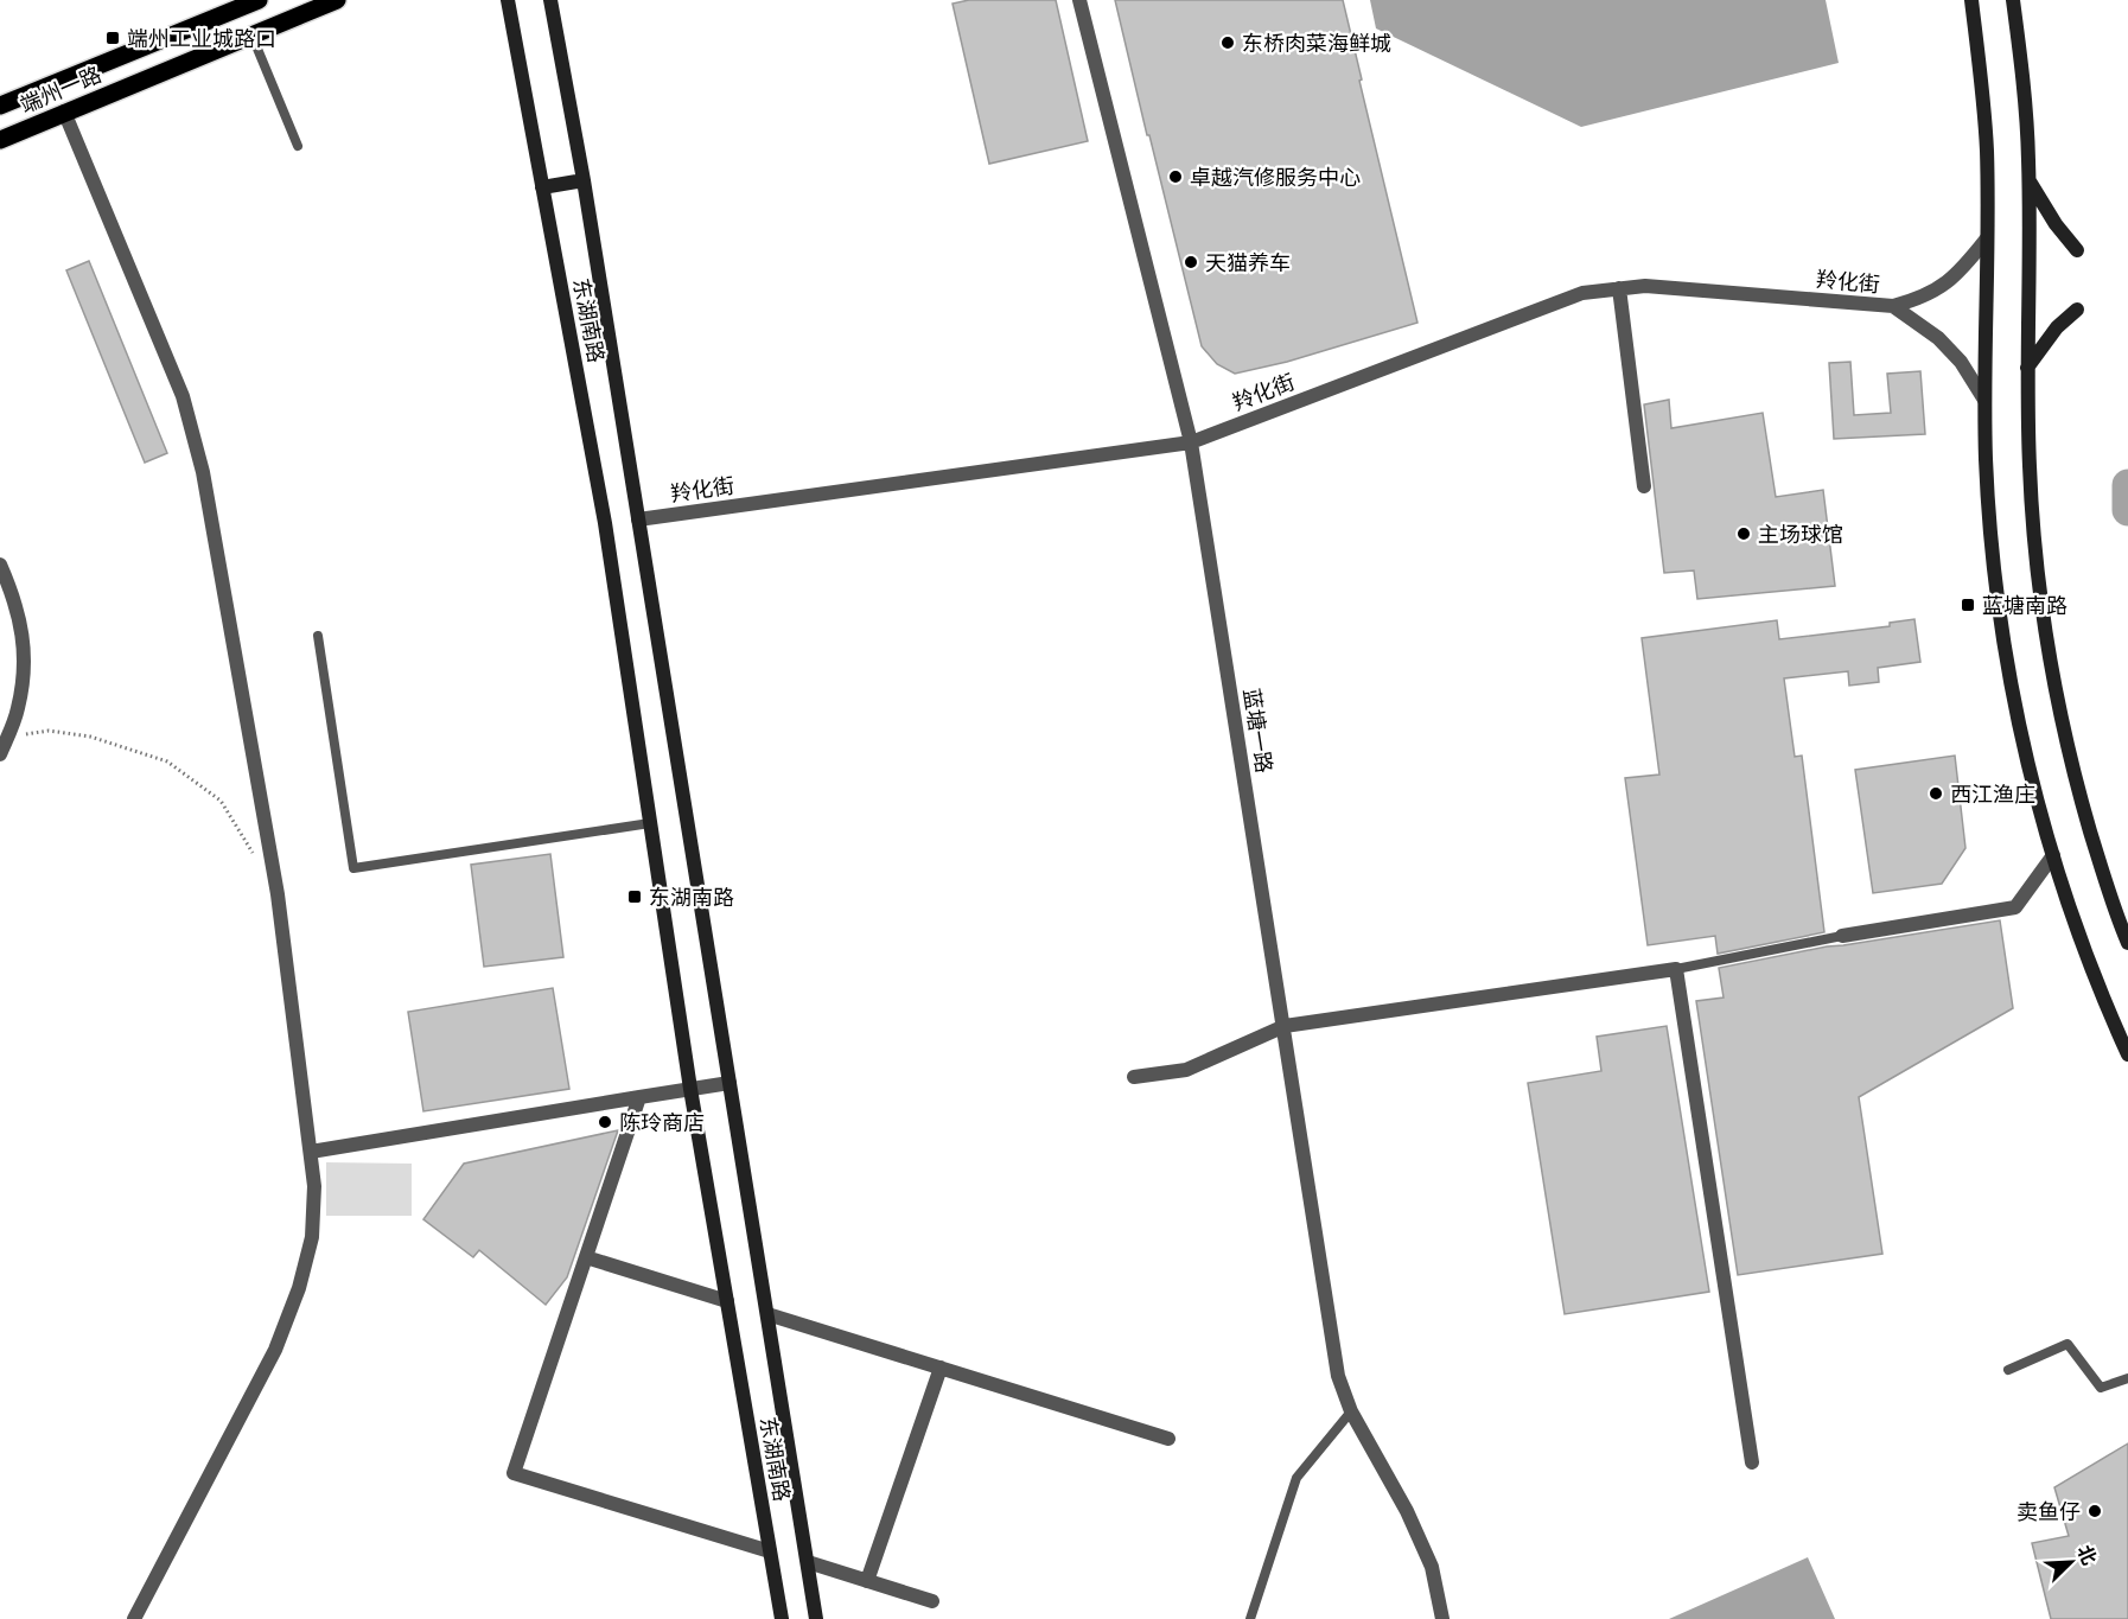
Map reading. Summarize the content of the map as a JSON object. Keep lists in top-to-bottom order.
{
  "streets": {
    "main road": ["端州一路", "东湖南路"],
    "street": ["羚化街", "蓝塘一路"]
  },
  "crossings": [
    ["羚化街", "东湖南路"],
    ["羚化街", "蓝塘一路"]
  ],
  "places": {
    "transit": ["端州工业城路口", "蓝塘南路", "东湖南路"],
    "other": [
      "东桥肉菜海鲜城",
      "卓越汽修服务中心",
      "天猫养车",
      "主场球馆",
      "西江渔庄",
      "陈玲商店",
      "卖鱼仔"
    ]
  },
  "north": "top right"
}
